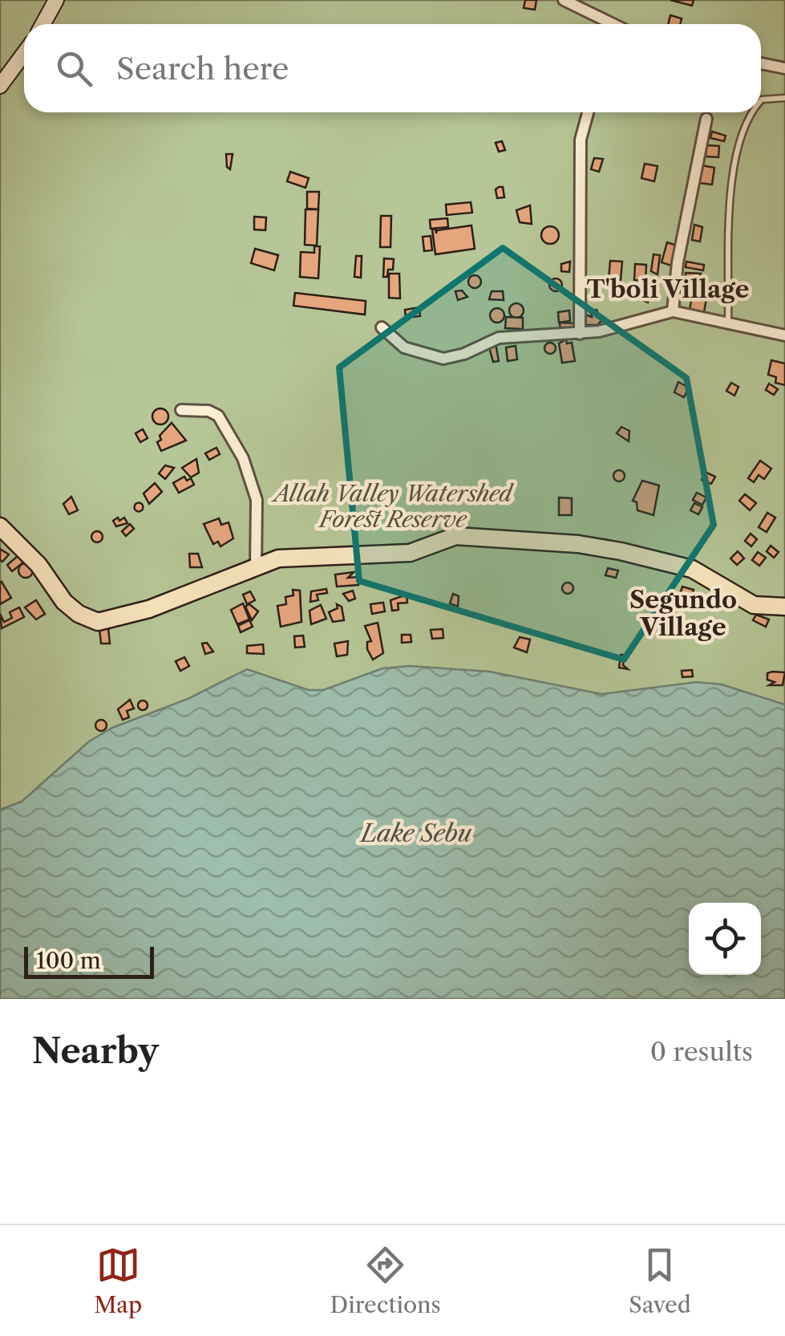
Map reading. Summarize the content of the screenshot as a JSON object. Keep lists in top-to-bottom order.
{
  "districts": ["T'boli Village", "Segundo Village"],
  "water": ["Lake Sebu"],
  "parks": ["Allah Valley Watershed Forest Reserve"],
  "scale_bar": "100 m",
  "page": {
    "search": "Search here",
    "scale": "100 m",
    "heading": ["Nearby", "0 results"],
    "nav": ["Map", "Directions", "Saved"]
  }
}
